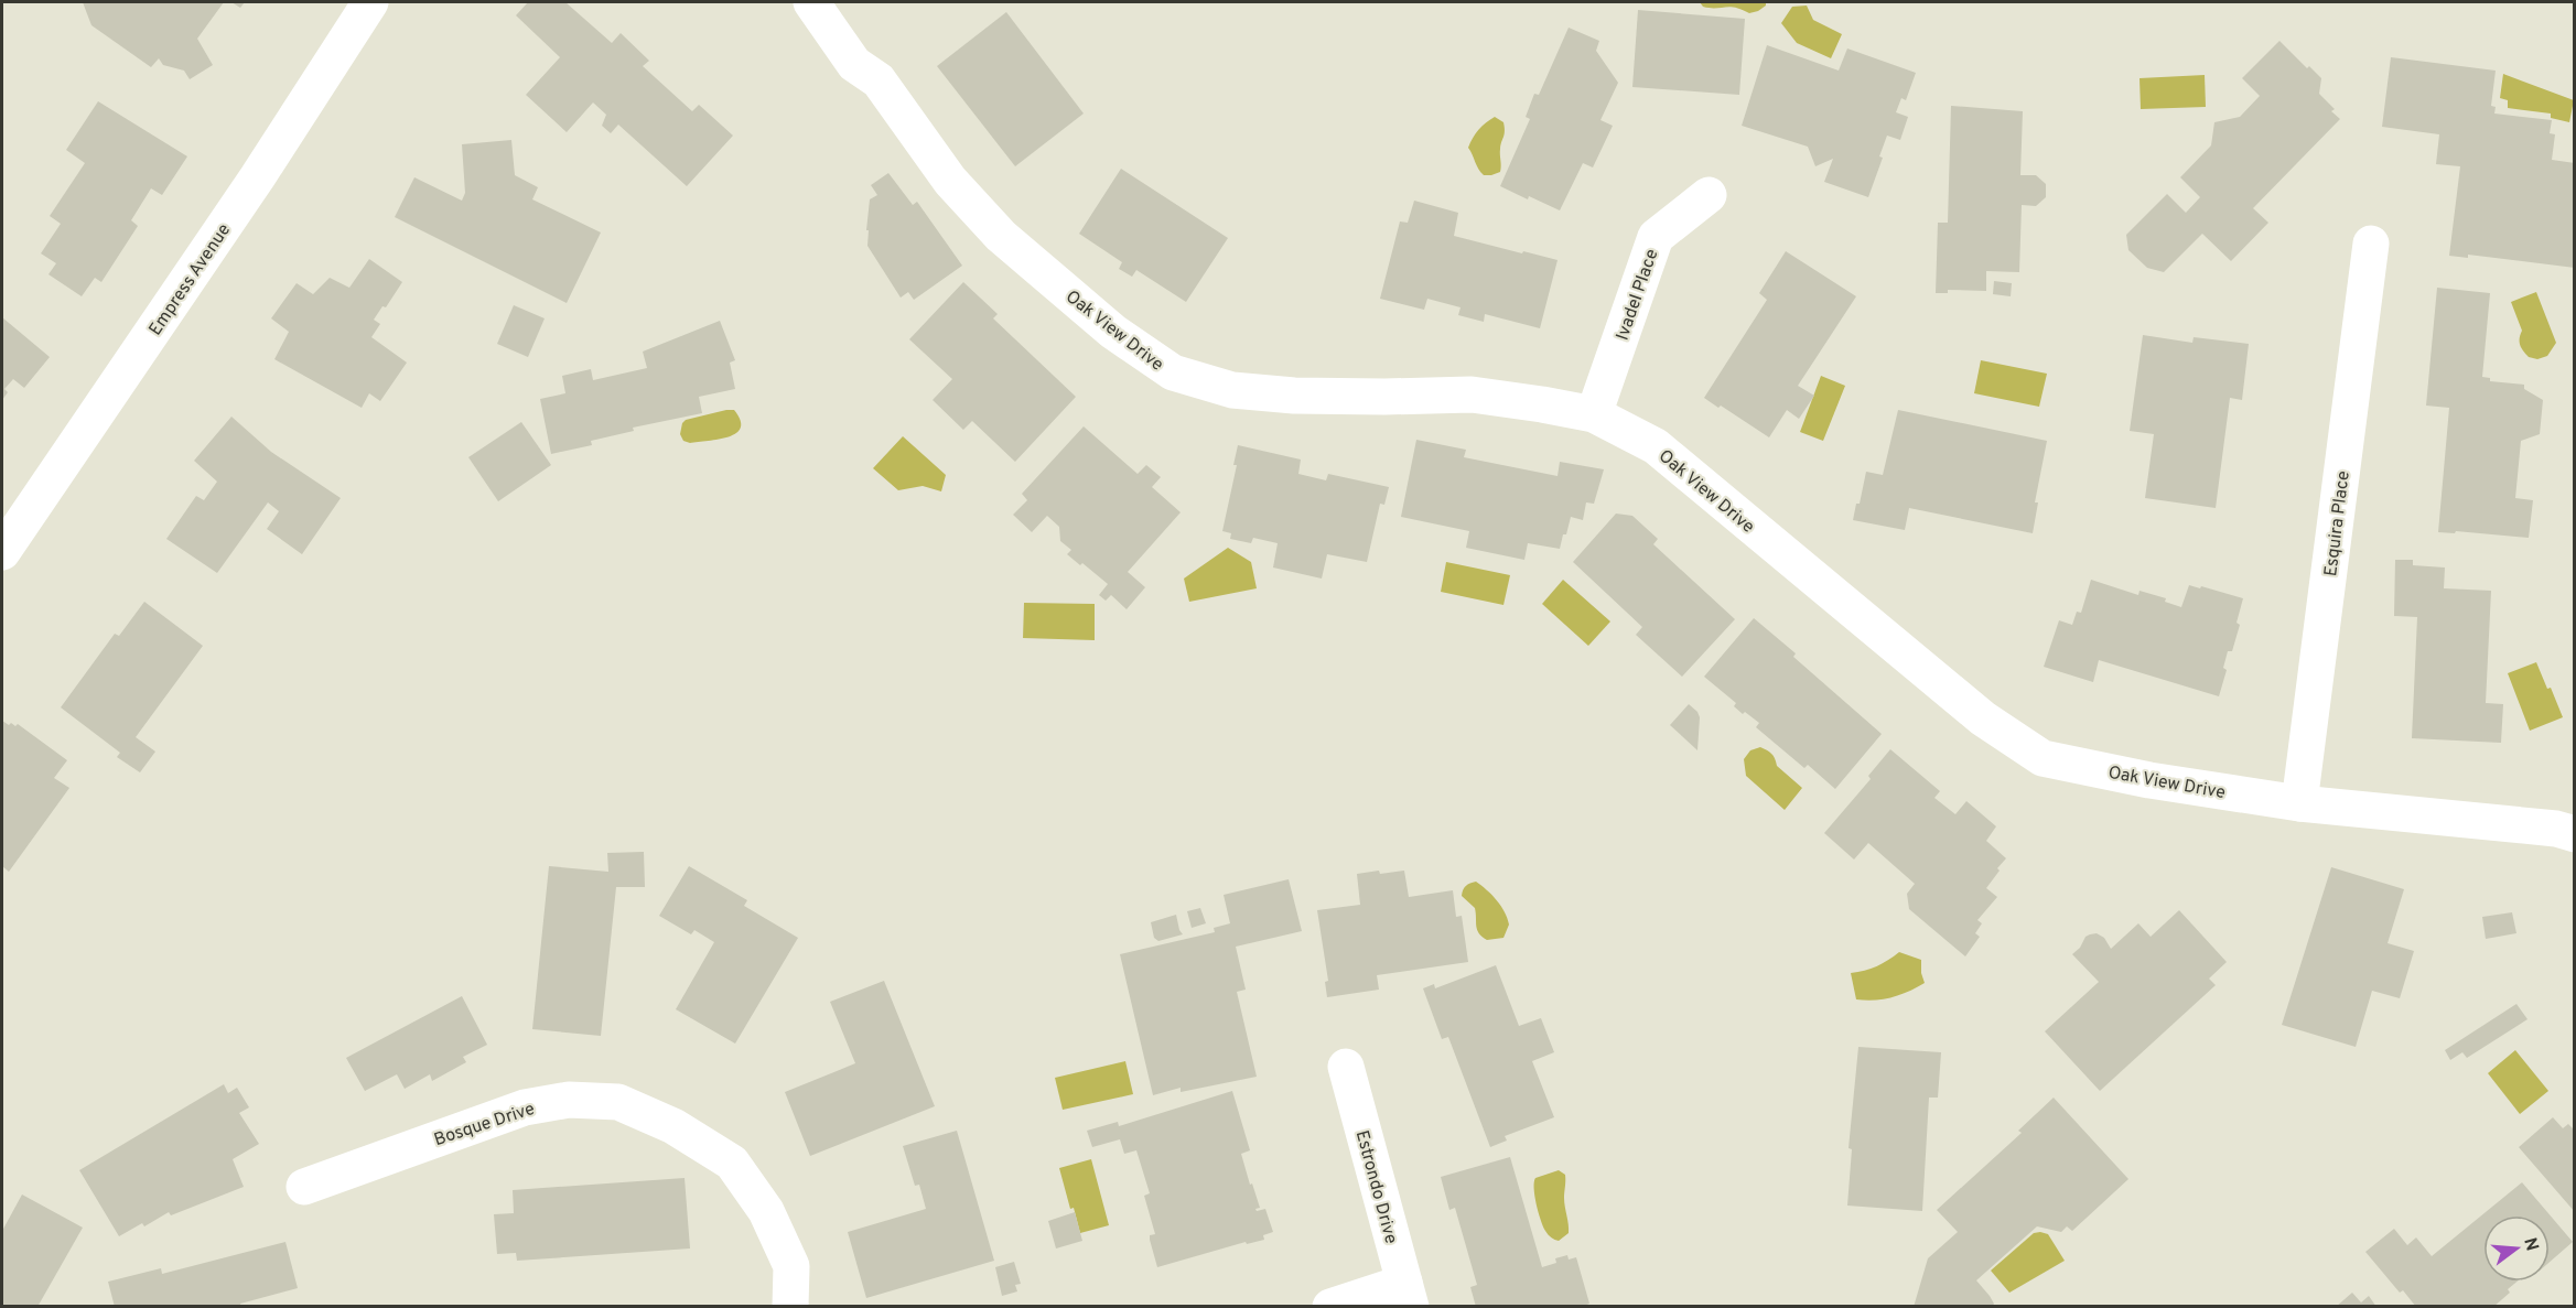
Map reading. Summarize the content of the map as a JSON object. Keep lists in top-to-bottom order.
{
  "streets": {
    "street": [
      "Empress Avenue",
      "Ivadel Place",
      "Oak View Drive",
      "Esquira Place",
      "Bosque Drive",
      "Estrondo Drive"
    ]
  },
  "crossings": [
    ["Ivadel Place", "Oak View Drive"],
    ["Oak View Drive", "Esquira Place"]
  ],
  "north": "right"
}
